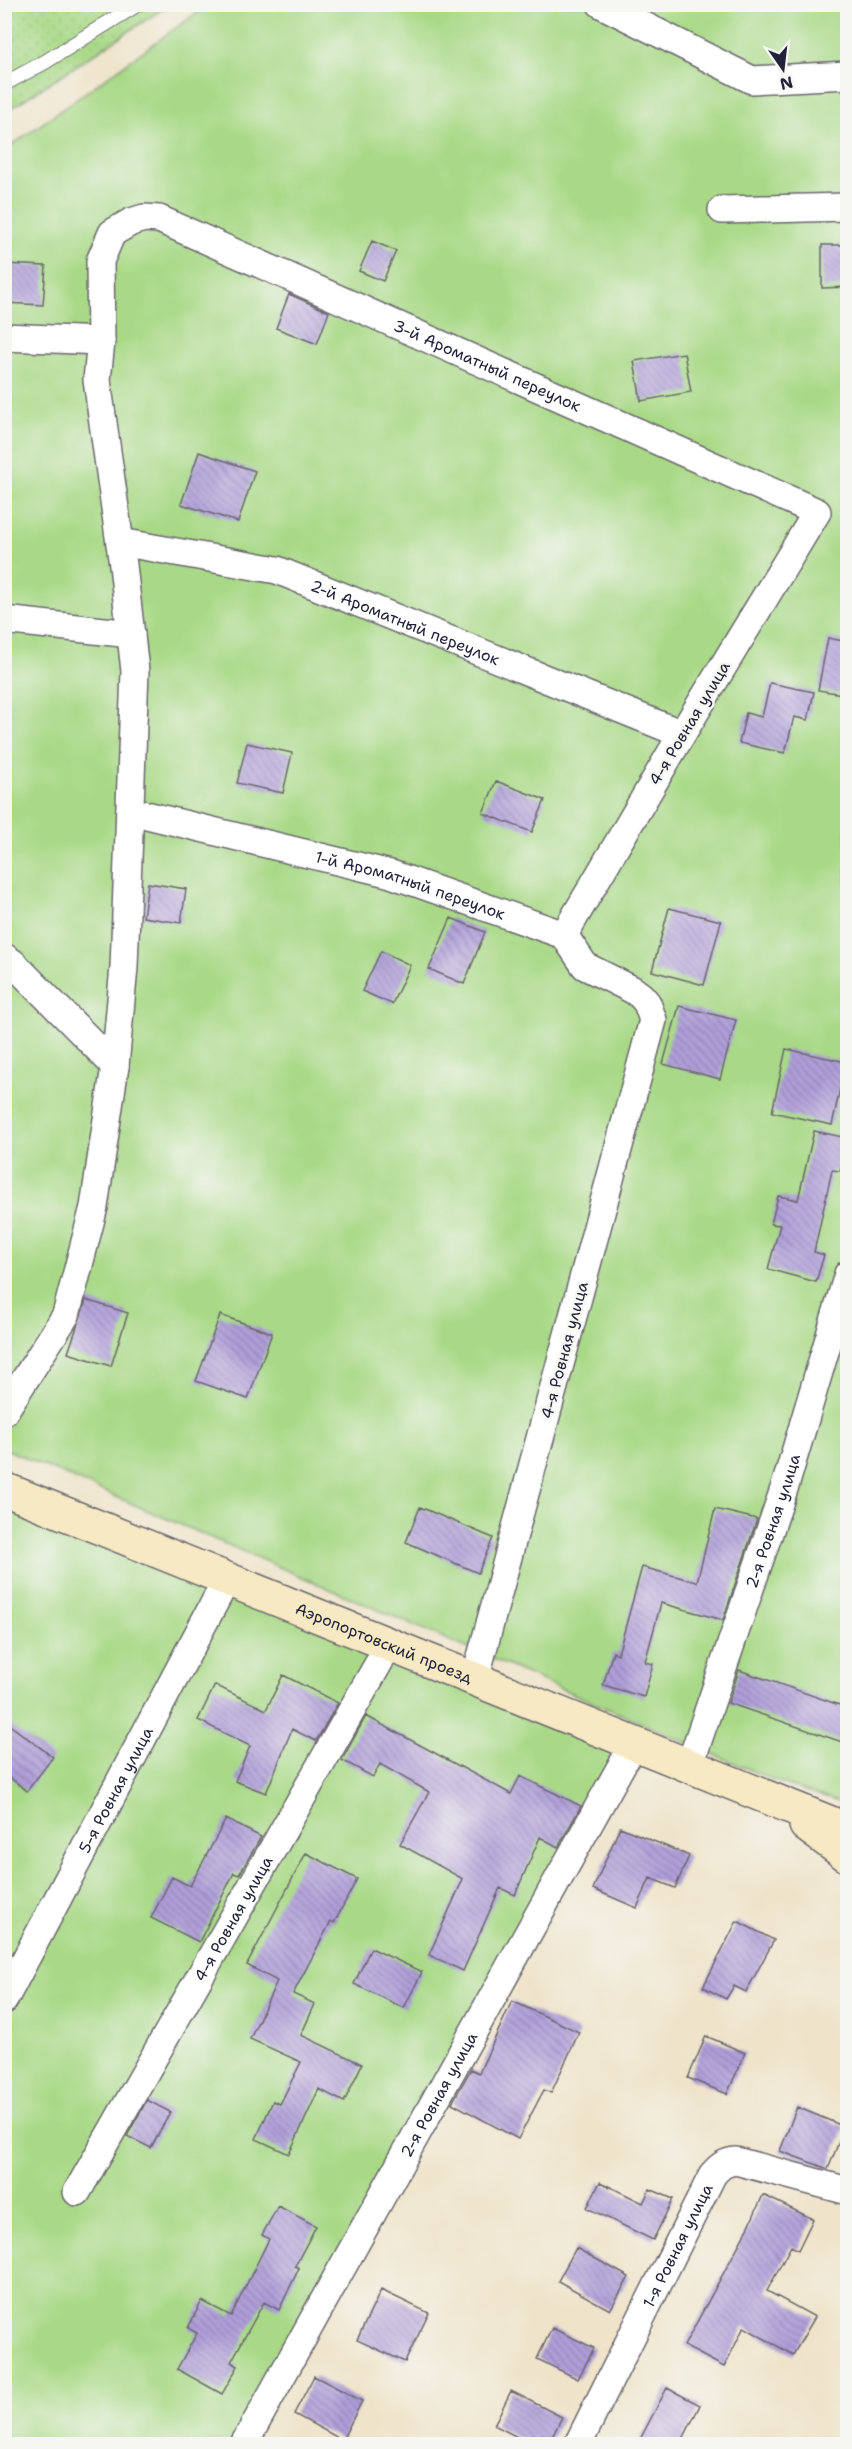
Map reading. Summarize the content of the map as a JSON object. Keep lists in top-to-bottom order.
{
  "streets": {
    "main road": ["Аэропортовский проезд"],
    "street": [
      "3-й Ароматный переулок",
      "2-й Ароматный переулок",
      "4-я Ровная улица",
      "1-й Ароматный переулок",
      "2-я Ровная улица",
      "5-я Ровная улица",
      "1-я Ровная улица"
    ]
  },
  "crossings": [
    ["3-й Ароматный переулок", "4-я Ровная улица"],
    ["2-й Ароматный переулок", "4-я Ровная улица"],
    ["4-я Ровная улица", "1-й Ароматный переулок"],
    ["4-я Ровная улица", "Аэропортовский проезд"],
    ["2-я Ровная улица", "Аэропортовский проезд"],
    ["Аэропортовский проезд", "5-я Ровная улица"]
  ],
  "north": "bottom"
}
